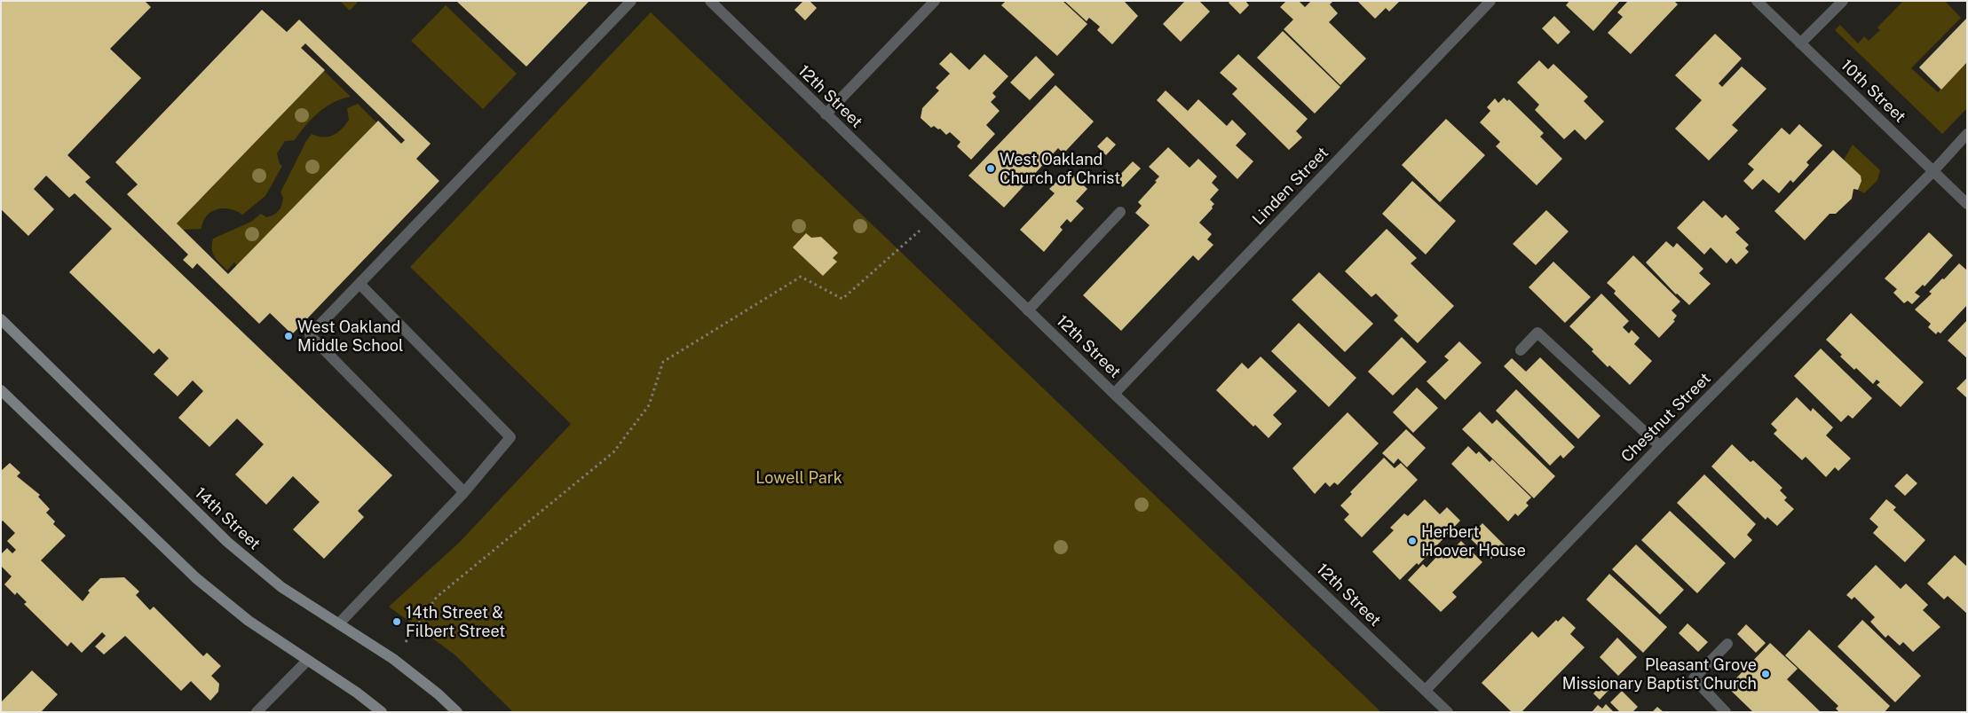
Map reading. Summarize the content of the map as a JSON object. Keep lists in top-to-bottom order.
{
  "streets": {
    "main road": ["14th Street"],
    "street": [
      "10th Street",
      "12th Street",
      "Linden Street",
      "Chestnut Street"
    ]
  },
  "crossings": [
    ["10th Street", "Chestnut Street"],
    ["12th Street", "Linden Street"],
    ["12th Street", "Chestnut Street"]
  ],
  "parks": ["Lowell Park"],
  "places": [
    "West Oakland Church of Christ",
    "West Oakland Middle School",
    "Herbert Hoover House",
    "14th Street & Filbert Street",
    "Pleasant Grove Missionary Baptist Church"
  ]
}
